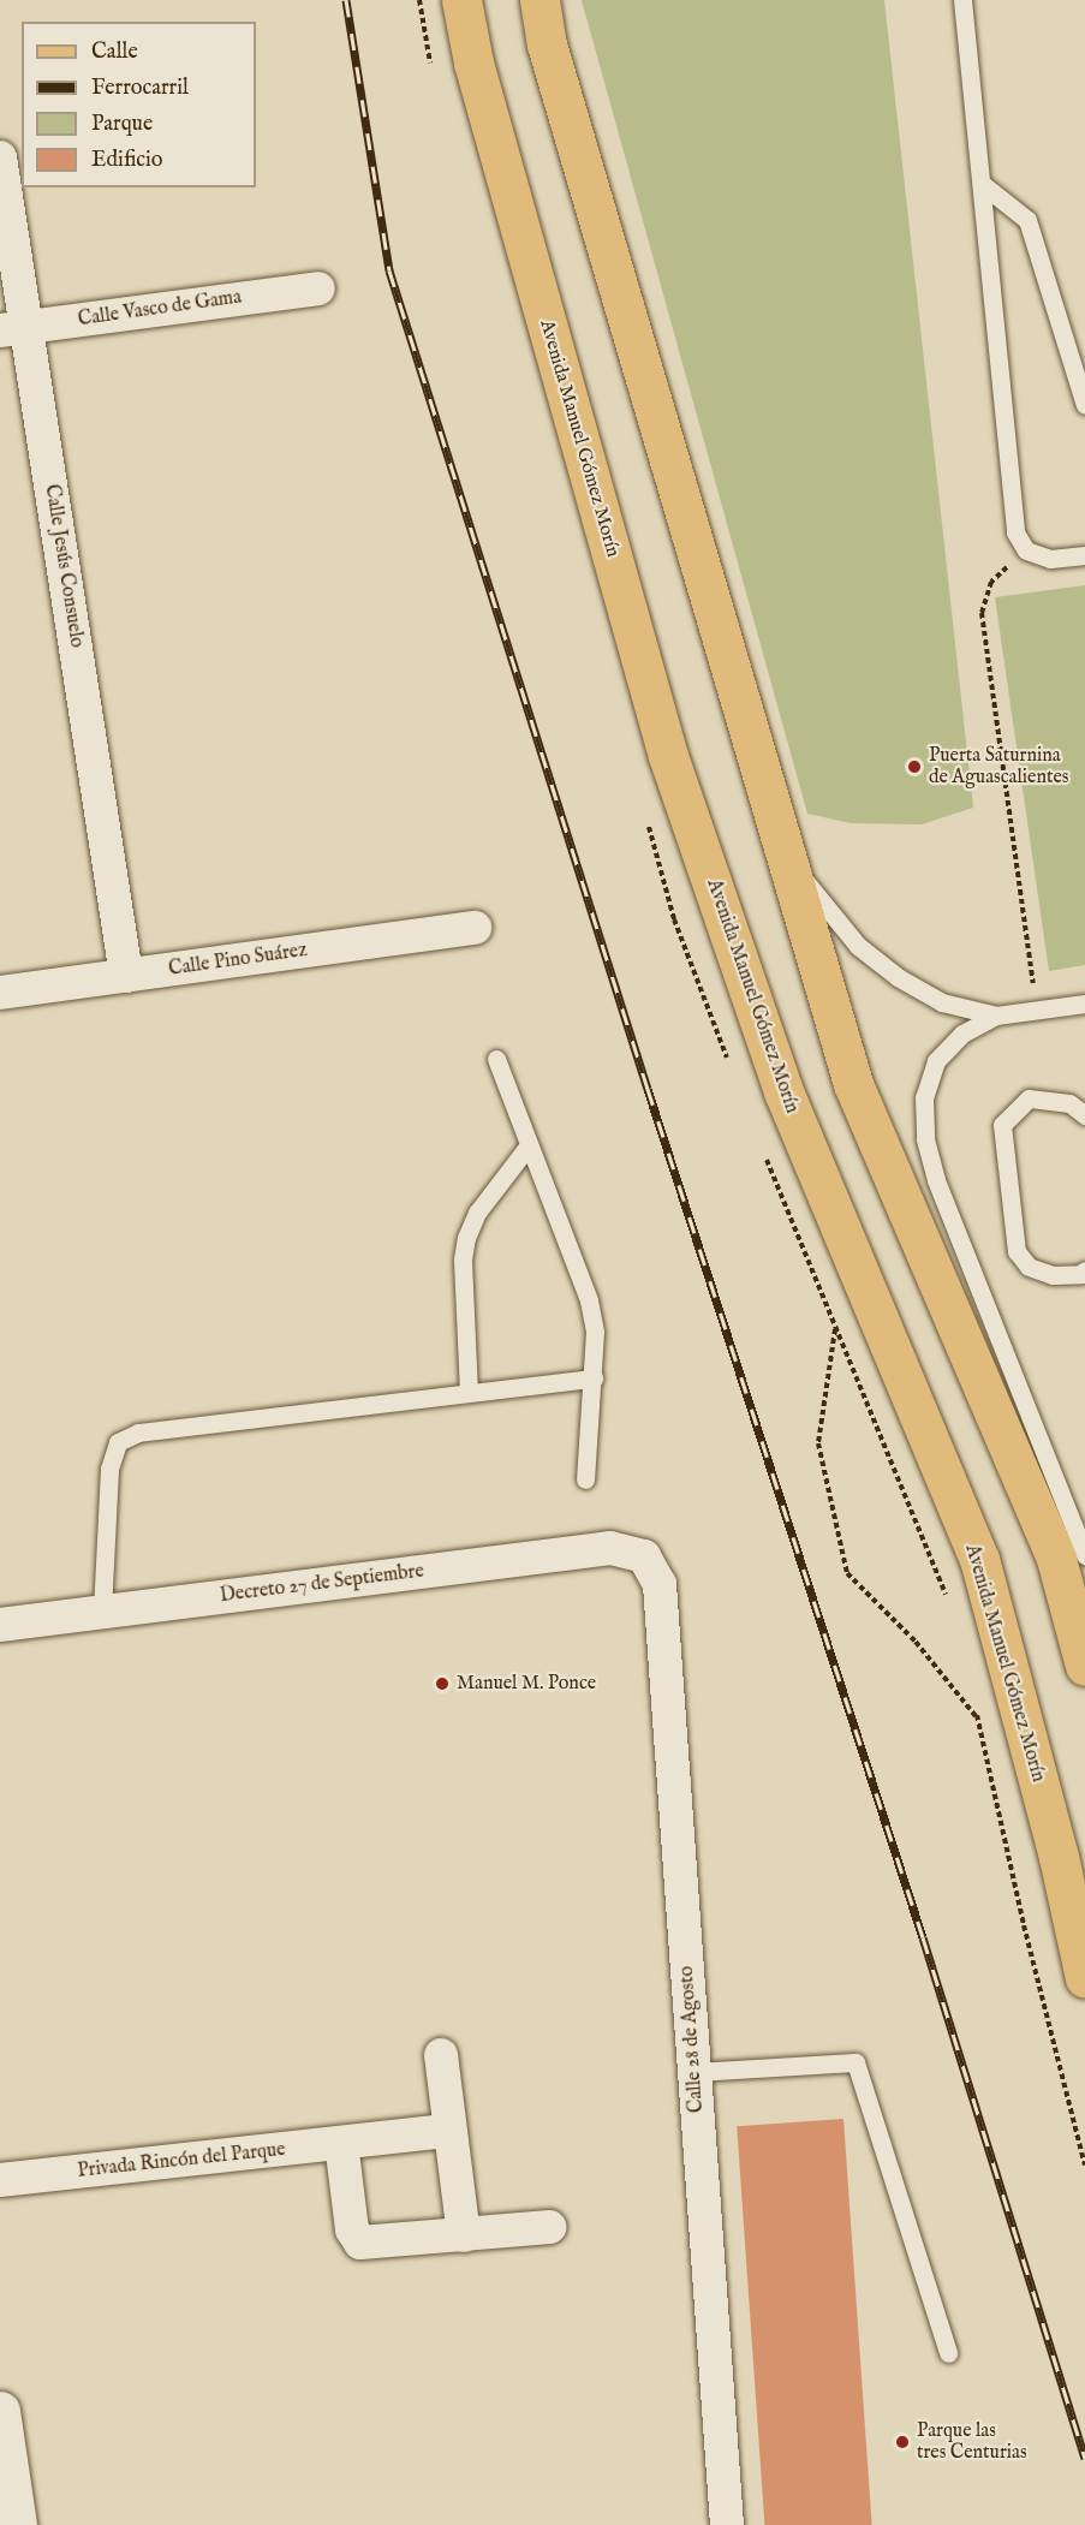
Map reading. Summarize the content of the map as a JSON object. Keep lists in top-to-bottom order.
{
  "streets": {
    "main road": ["Avenida Manuel Gómez Morín"],
    "street": [
      "Calle Vasco de Gama",
      "Calle Jesús Consuelo",
      "Calle Pino Suárez",
      "Decreto 27 de Septiembre",
      "Calle 28 de Agosto",
      "Privada Rincón del Parque"
    ]
  },
  "crossings": [
    ["Calle Vasco de Gama", "Calle Jesús Consuelo"],
    ["Calle Jesús Consuelo", "Calle Pino Suárez"],
    ["Decreto 27 de Septiembre", "Calle 28 de Agosto"]
  ],
  "places": ["Puerta Saturnina de Aguascalientes", "Manuel M. Ponce", "Parque las tres Centurias"],
  "legend": [
    "Calle",
    "Ferrocarril",
    "Parque",
    "Edificio"
  ]
}
